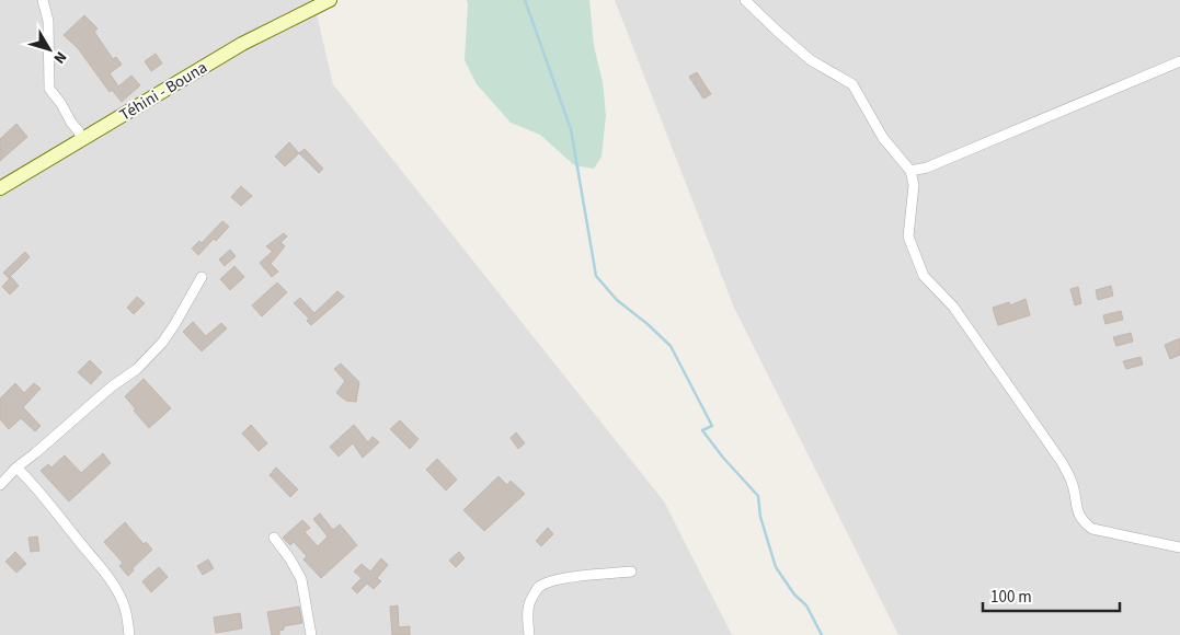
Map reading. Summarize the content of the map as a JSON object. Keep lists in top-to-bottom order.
{
  "streets": {
    "street": ["Téhini - Bouna"]
  },
  "scale_bar": "100 m",
  "north": "bottom right"
}
